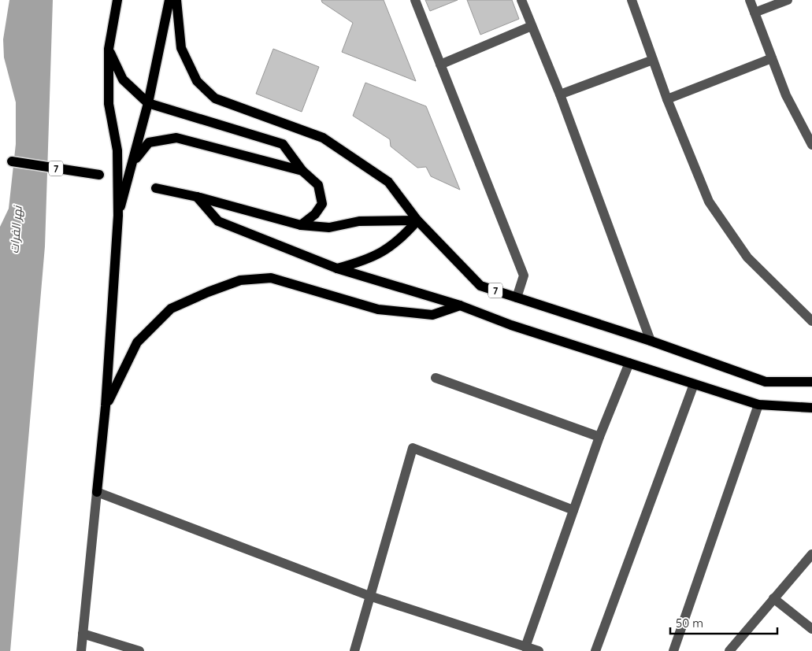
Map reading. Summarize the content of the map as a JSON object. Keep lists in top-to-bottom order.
{
  "streets": {
    "main road": ["7"]
  },
  "water": ["نهر الفرات"],
  "scale_bar": "50 m"
}
